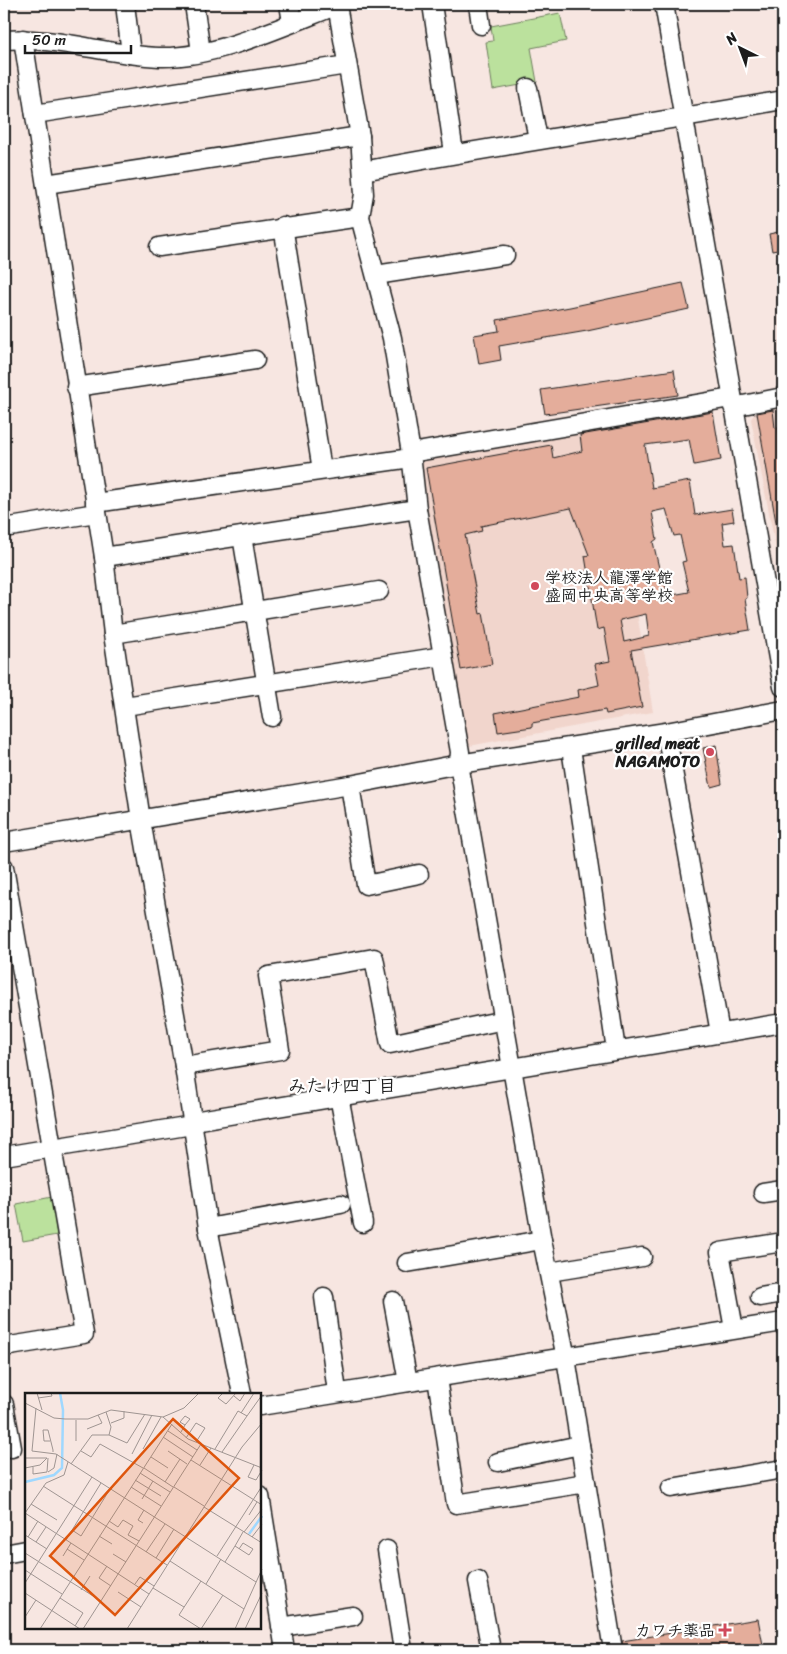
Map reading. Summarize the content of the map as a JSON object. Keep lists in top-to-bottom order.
{
  "districts": ["みたけ四丁目"],
  "places": {
    "other": ["学校法人龍澤学館 盛岡中央高等学校", "grilled meat NAGAMOTO"],
    "health": ["カワチ薬品"]
  },
  "scale_bar": "50 m",
  "north": "top left"
}
